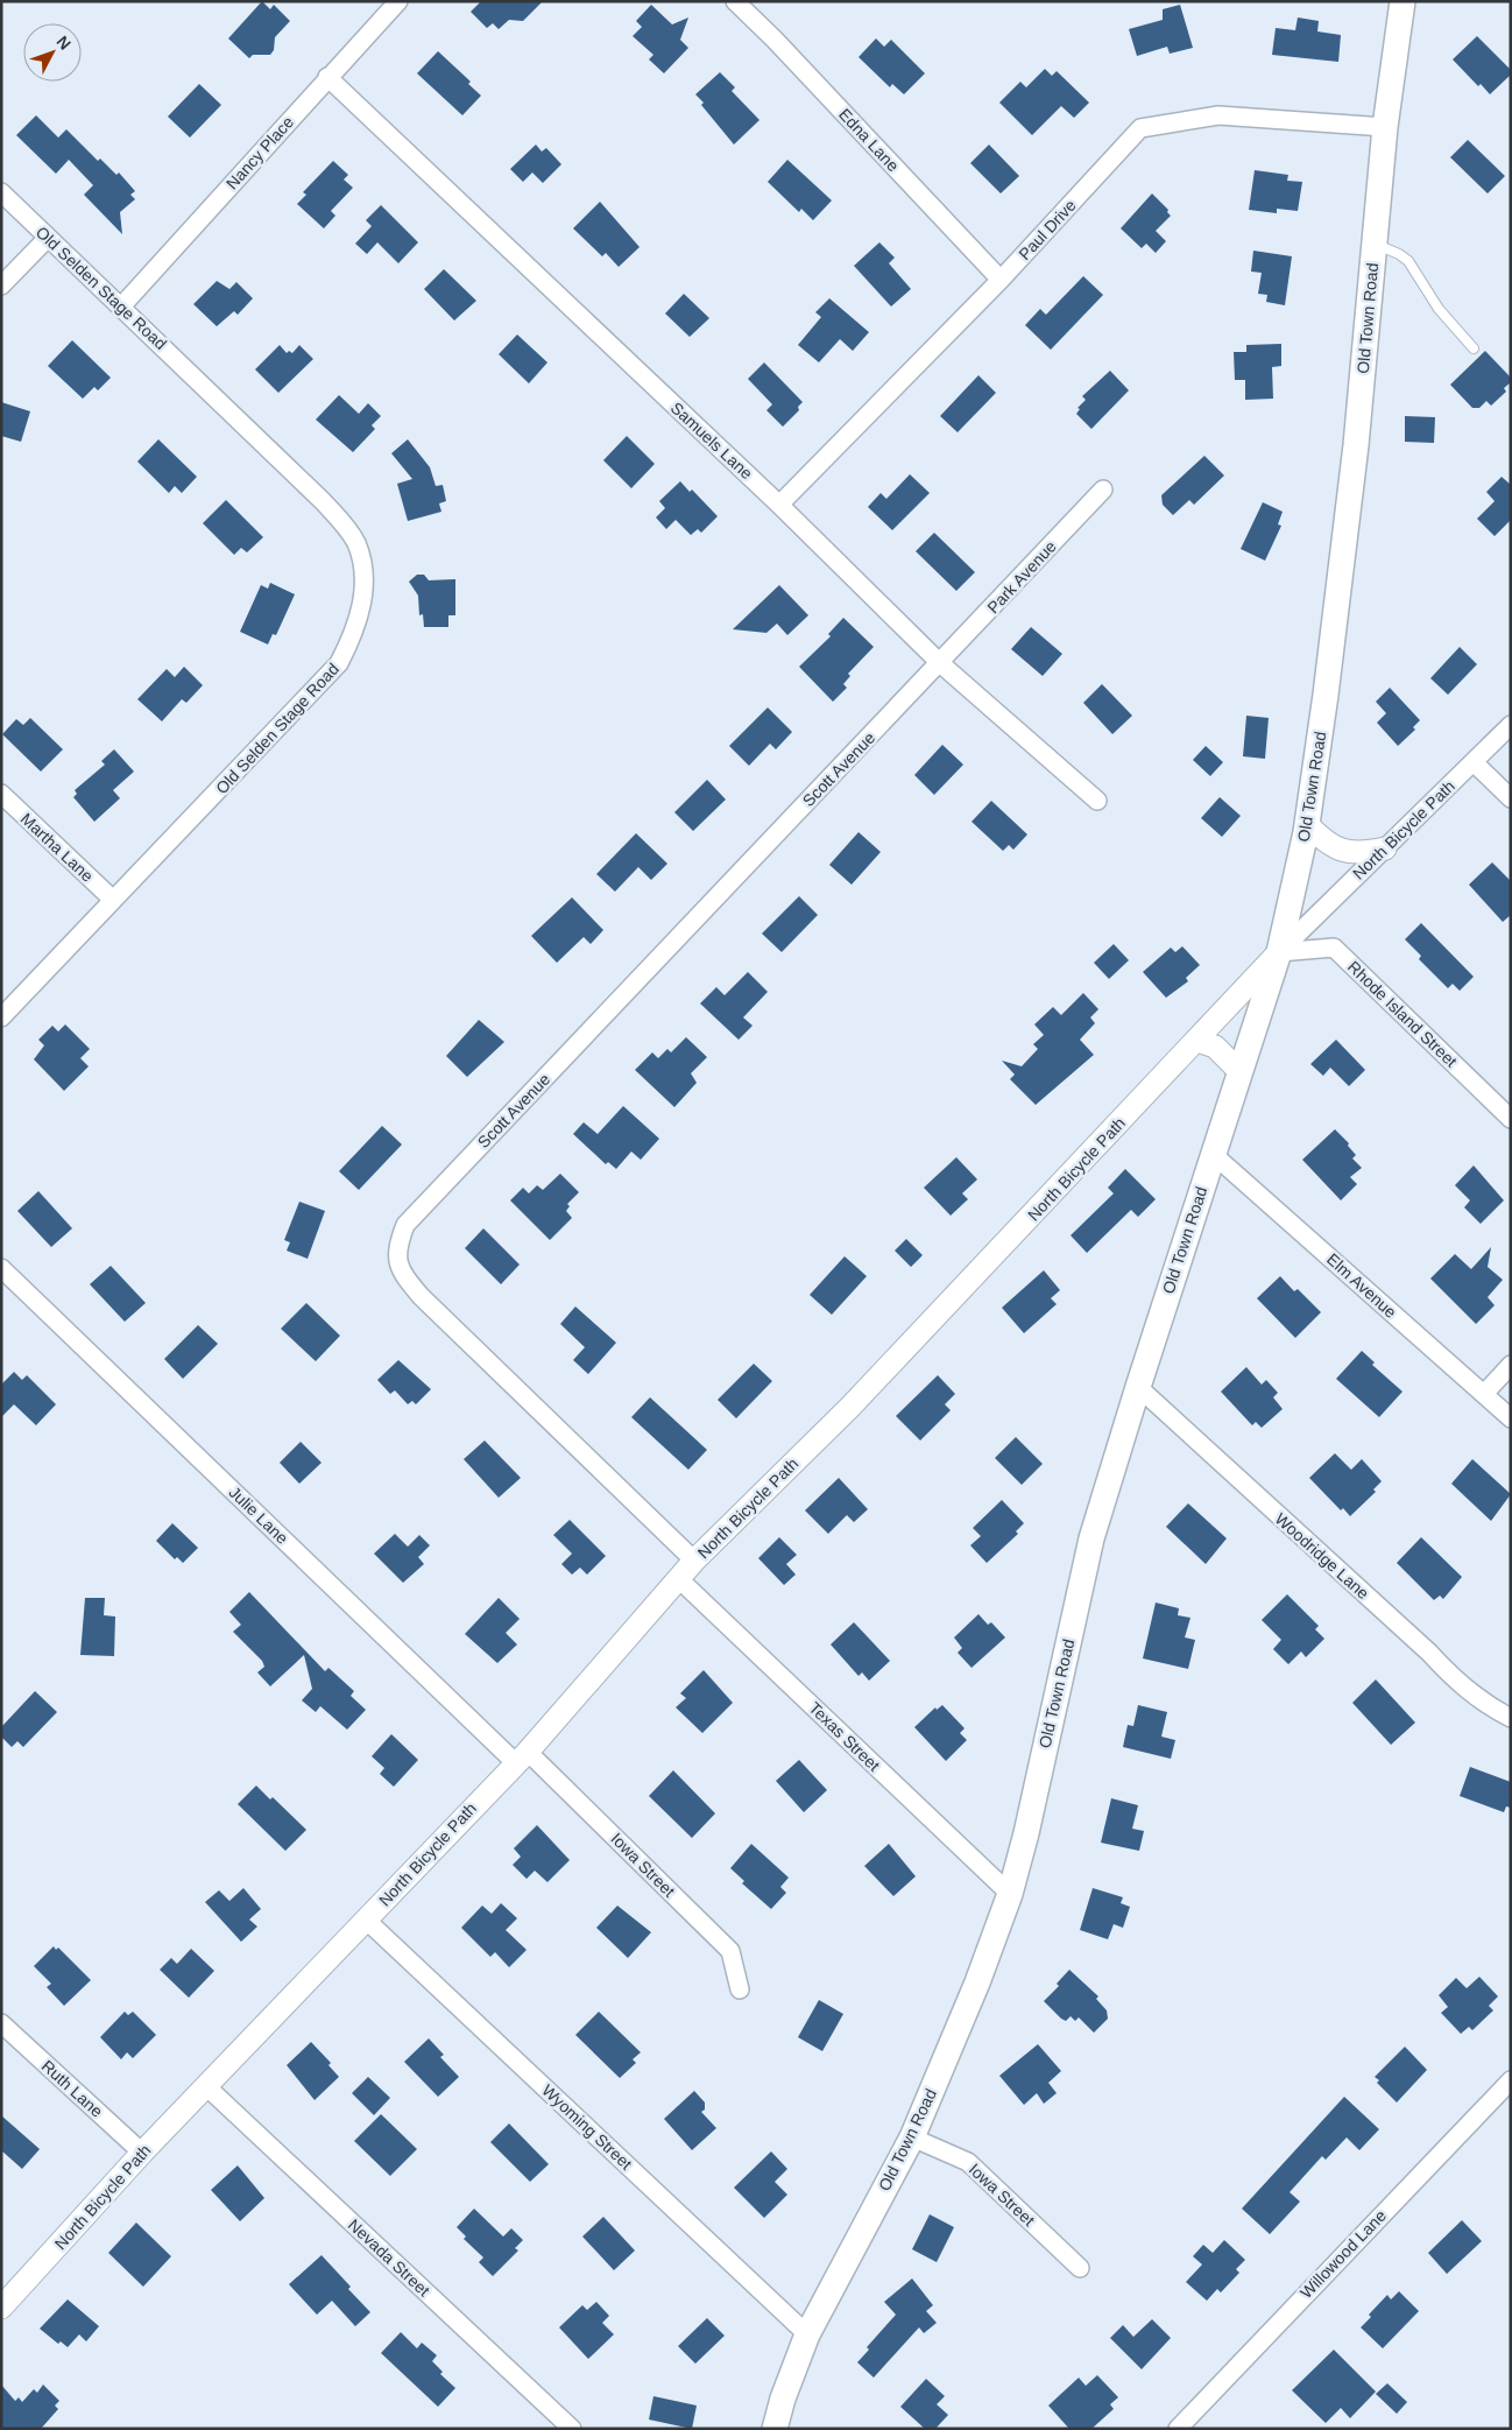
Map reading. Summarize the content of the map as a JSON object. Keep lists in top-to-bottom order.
{
  "streets": {
    "main road": ["Old Town Road"],
    "street": [
      "Edna Lane",
      "Nancy Place",
      "Paul Drive",
      "Old Selden Stage Road",
      "Samuels Lane",
      "Park Avenue",
      "Scott Avenue",
      "North Bicycle Path",
      "Martha Lane",
      "Rhode Island Street",
      "Elm Avenue",
      "Julie Lane",
      "Woodridge Lane",
      "Texas Street",
      "Iowa Street",
      "Ruth Lane",
      "Wyoming Street",
      "Willowood Lane",
      "Nevada Street"
    ]
  },
  "crossings": [
    ["Edna Lane", "Paul Drive"],
    ["Nancy Place", "Old Selden Stage Road"],
    ["Nancy Place", "Samuels Lane"],
    ["Paul Drive", "Old Town Road"],
    ["Paul Drive", "Samuels Lane"],
    ["Old Selden Stage Road", "Martha Lane"],
    ["Old Town Road", "North Bicycle Path"],
    ["Old Town Road", "Rhode Island Street"],
    ["Old Town Road", "Elm Avenue"],
    ["Old Town Road", "Woodridge Lane"],
    ["Old Town Road", "Texas Street"],
    ["Old Town Road", "Iowa Street"],
    ["Old Town Road", "Wyoming Street"],
    ["Samuels Lane", "Park Avenue"],
    ["Samuels Lane", "Scott Avenue"],
    ["Park Avenue", "Scott Avenue"],
    ["Scott Avenue", "North Bicycle Path"],
    ["North Bicycle Path", "Rhode Island Street"],
    ["North Bicycle Path", "Julie Lane"],
    ["North Bicycle Path", "Texas Street"],
    ["North Bicycle Path", "Iowa Street"],
    ["North Bicycle Path", "Ruth Lane"],
    ["North Bicycle Path", "Wyoming Street"],
    ["North Bicycle Path", "Nevada Street"],
    ["Julie Lane", "Iowa Street"]
  ],
  "north": "top right"
}
